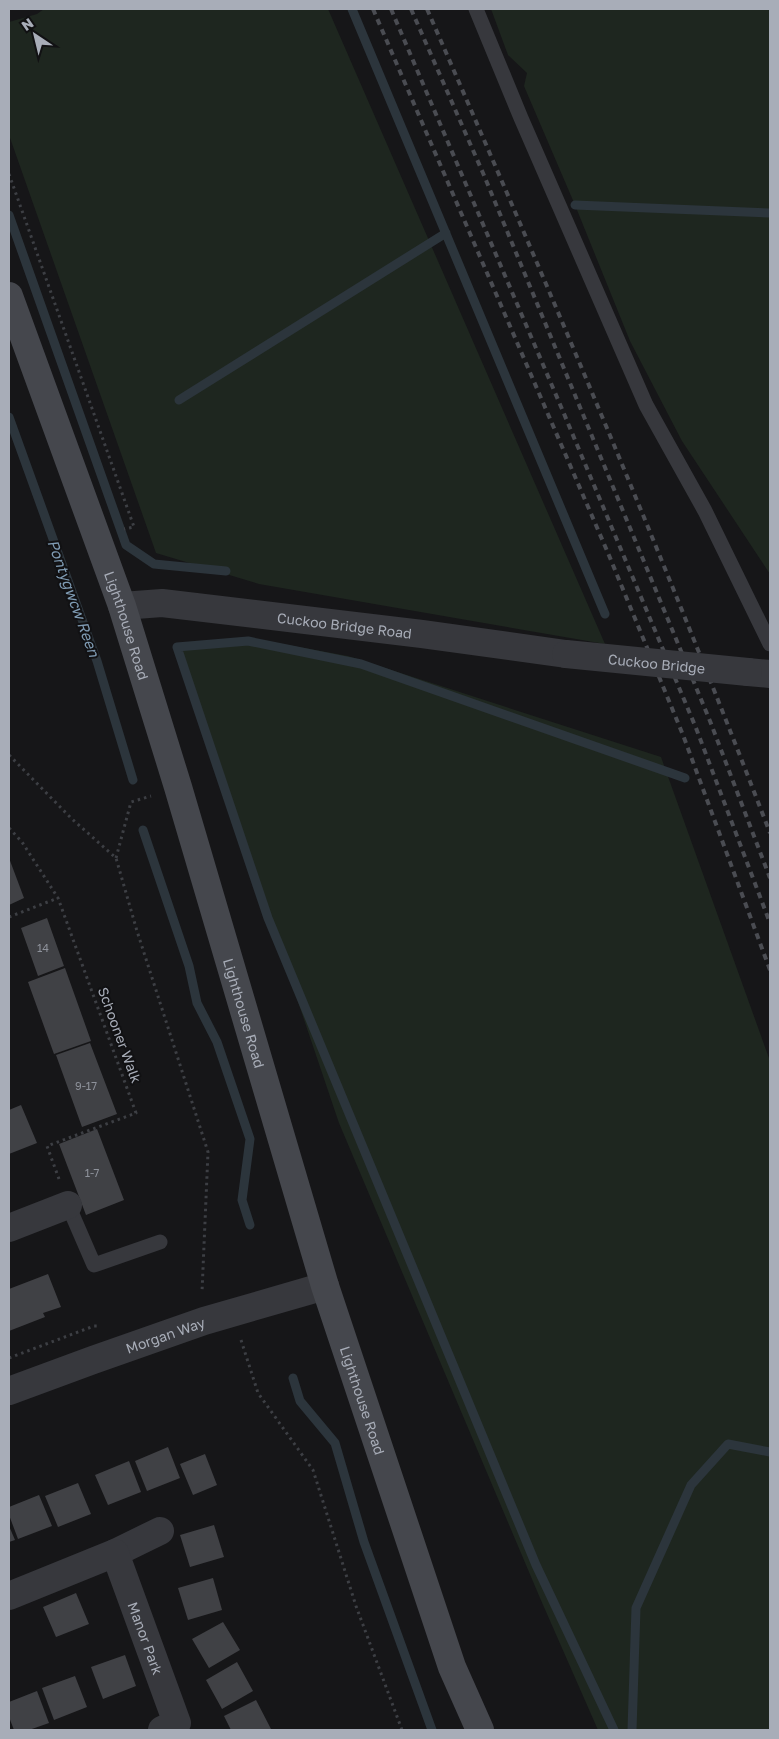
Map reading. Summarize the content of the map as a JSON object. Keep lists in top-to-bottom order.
{
  "streets": {
    "main road": ["Lighthouse Road"],
    "street": [
      "Cuckoo Bridge Road",
      "Cuckoo Bridge",
      "Morgan Way",
      "Manor Park"
    ],
    "path": ["Schooner Walk"]
  },
  "crossings": [
    ["Cuckoo Bridge Road", "Lighthouse Road"],
    ["Cuckoo Bridge Road", "Cuckoo Bridge"],
    ["Lighthouse Road", "Morgan Way"]
  ],
  "water": ["Pontygwcw Reen"],
  "house_numbers": ["14", "9-17", "1-7"],
  "north": "top left"
}
